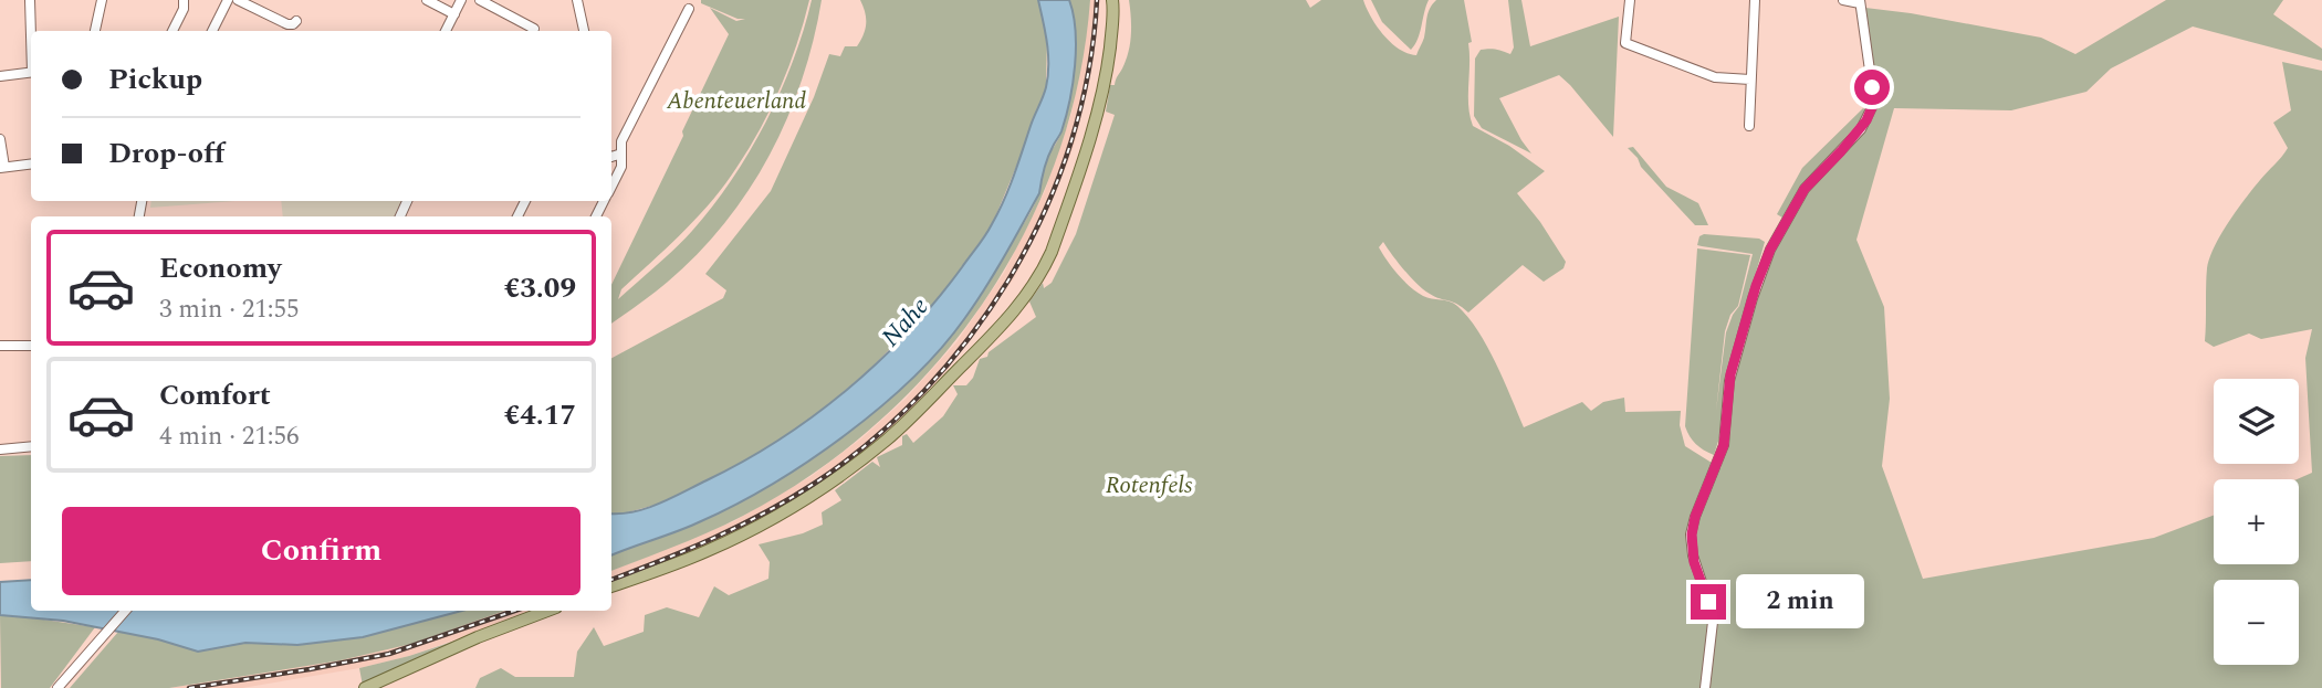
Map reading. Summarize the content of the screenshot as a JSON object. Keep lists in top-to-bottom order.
{
  "water": ["Nahe"],
  "parks": ["Abenteuerland", "Rotenfels"],
  "page": {
    "banner": ["Pickup", "Drop-off"],
    "list": [
      {
        "name": "Economy",
        "note": "3 min · 21:55",
        "value": "€3.09"
      },
      {
        "name": "Comfort",
        "note": "4 min · 21:56",
        "value": "€4.17"
      }
    ],
    "map_buttons": ["+", "−"],
    "buttons": "Confirm",
    "bubble": "2 min"
  }
}
